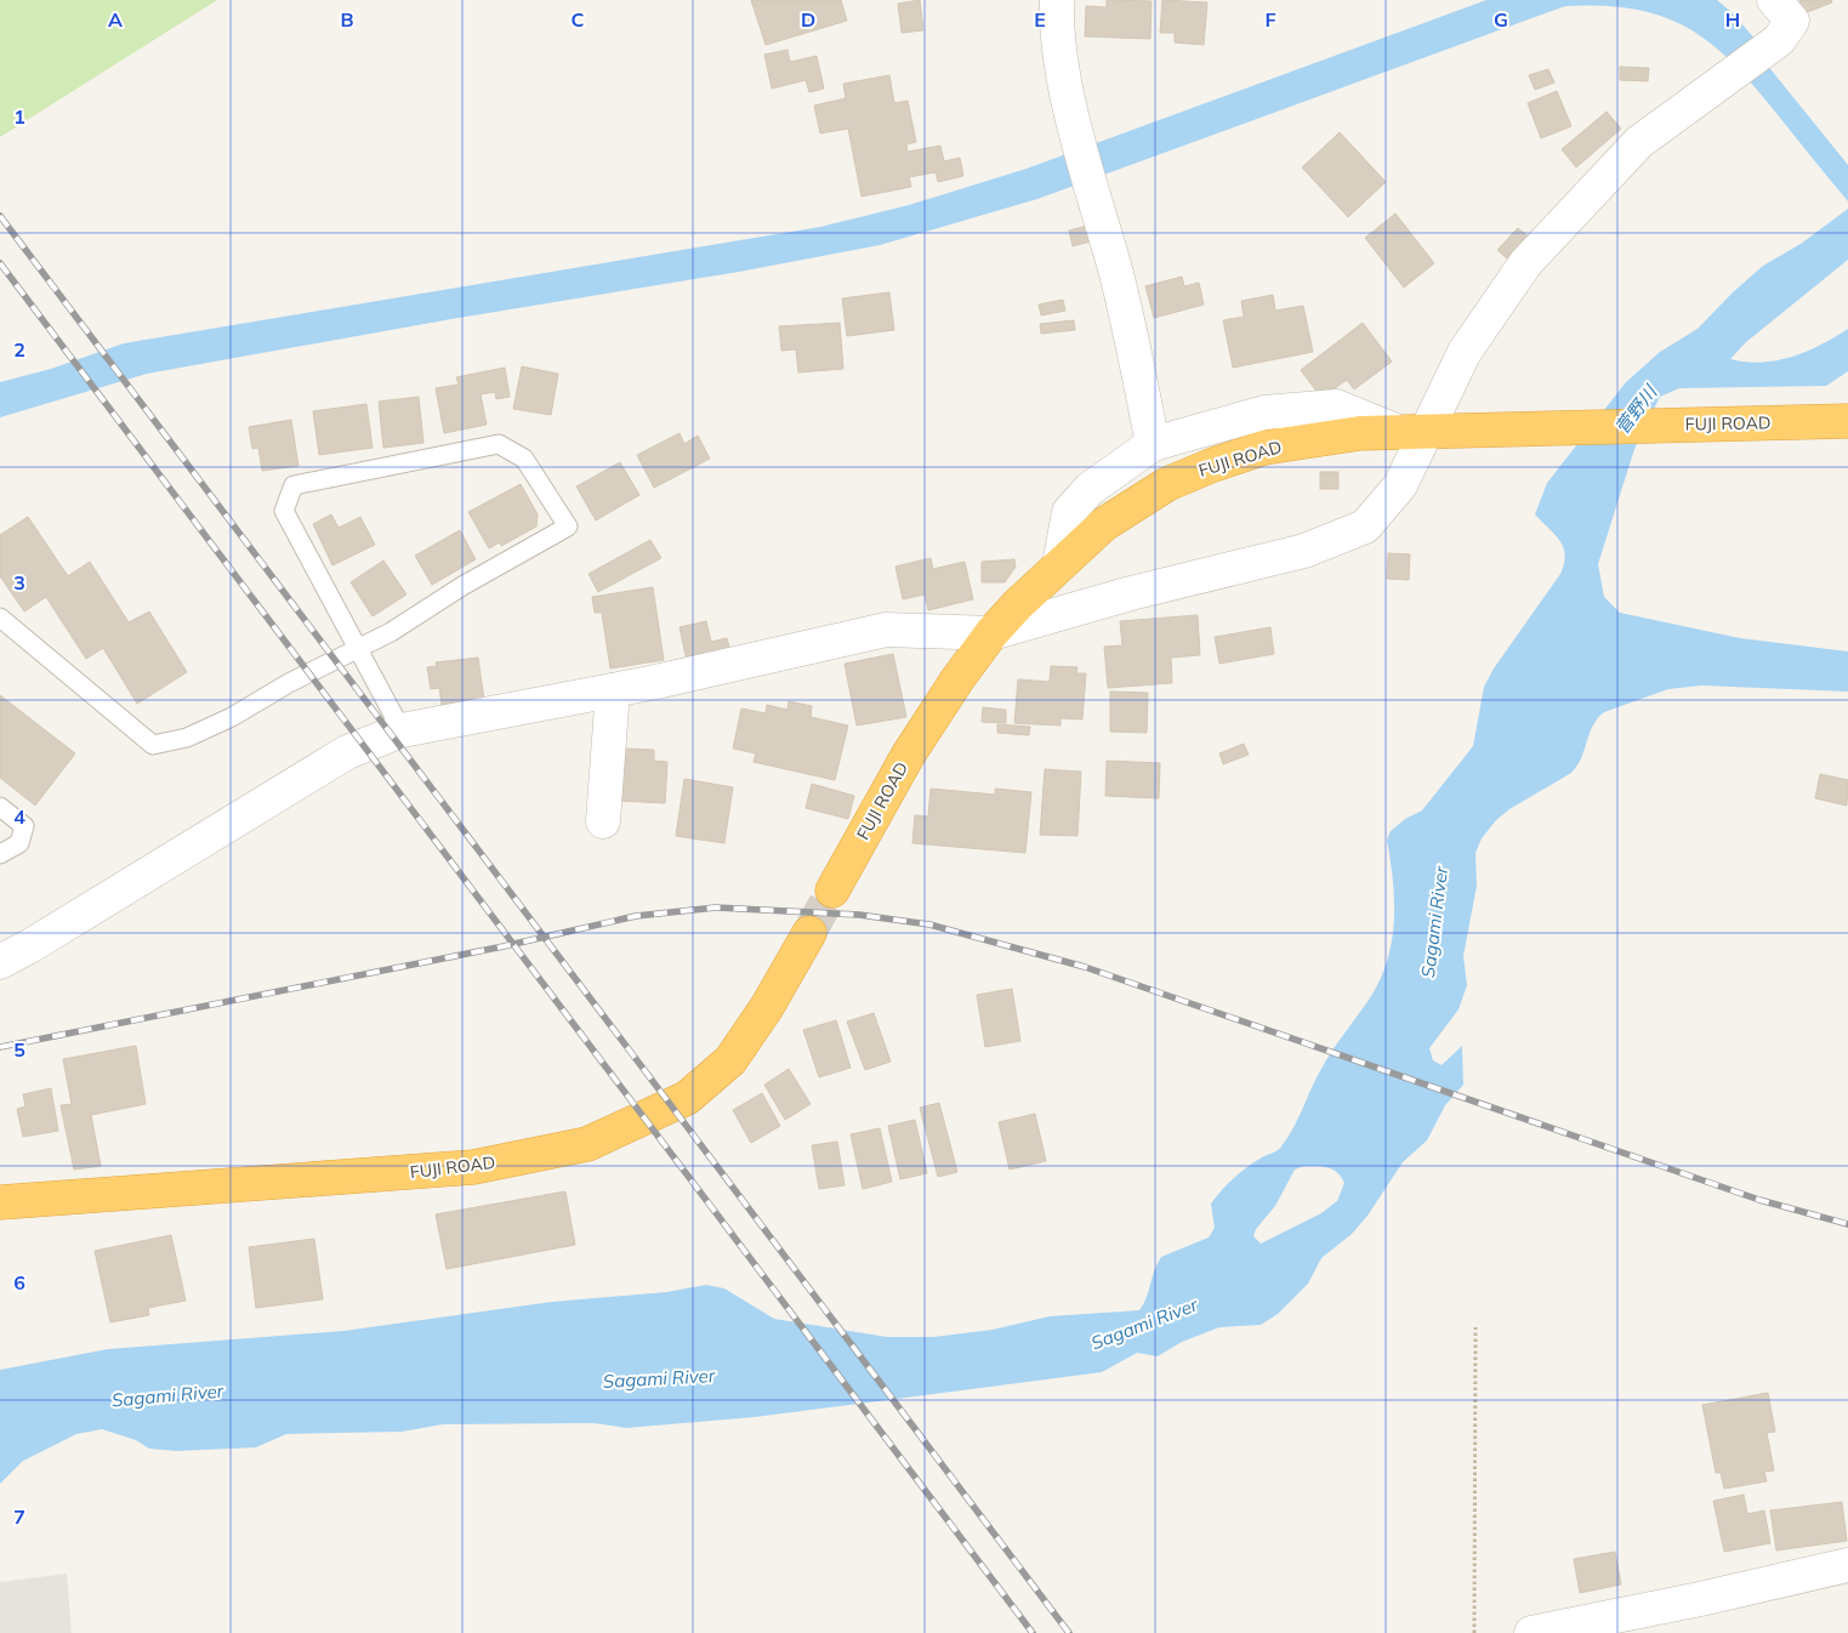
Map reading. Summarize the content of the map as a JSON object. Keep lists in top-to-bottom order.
{
  "streets": {
    "highway": ["FUJI ROAD"]
  },
  "water": ["菅野川", "Sagami River"],
  "grid": {
    "columns": [
      "A",
      "B",
      "C",
      "D",
      "E",
      "F",
      "G",
      "H"
    ],
    "rows": [
      "1",
      "2",
      "3",
      "4",
      "5",
      "6",
      "7"
    ]
  }
}
